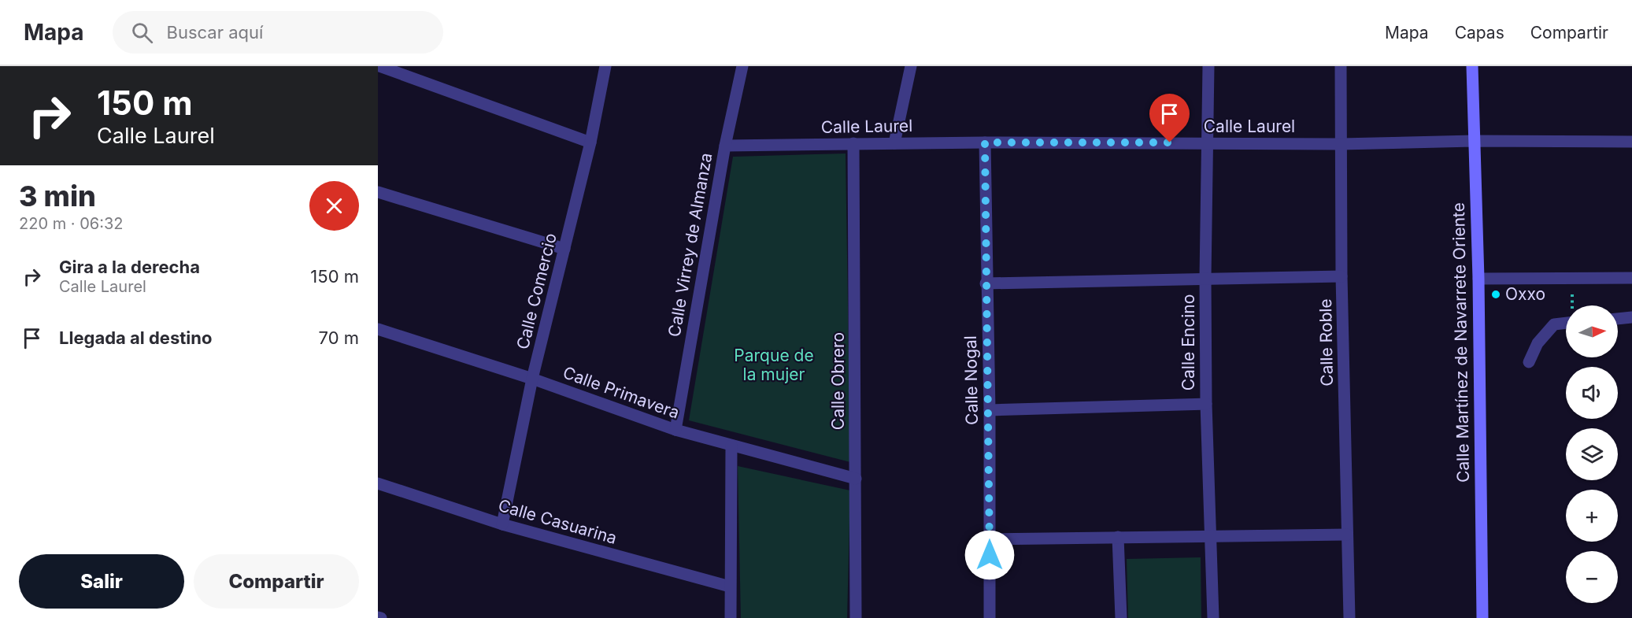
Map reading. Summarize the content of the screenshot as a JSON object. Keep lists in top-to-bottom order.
{
  "streets": {
    "street": [
      "Calle Laurel",
      "Calle Virrey de Almanza",
      "Calle Comercio",
      "Calle Encino",
      "Calle Roble",
      "Calle Martínez de Navarrete Oriente",
      "Calle Nogal",
      "Calle Obrero",
      "Calle Primavera",
      "Calle Casuarina"
    ]
  },
  "crossings": [
    ["Calle Laurel", "Calle Virrey de Almanza"],
    ["Calle Laurel", "Calle Encino"],
    ["Calle Laurel", "Calle Roble"],
    ["Calle Laurel", "Calle Martínez de Navarrete Oriente"],
    ["Calle Laurel", "Calle Nogal"],
    ["Calle Laurel", "Calle Obrero"],
    ["Calle Virrey de Almanza", "Calle Primavera"],
    ["Calle Comercio", "Calle Primavera"],
    ["Calle Comercio", "Calle Casuarina"],
    ["Calle Obrero", "Calle Primavera"]
  ],
  "parks": ["Parque de la mujer"],
  "places": ["Oxxo"],
  "north": "right",
  "page": {
    "header": "Mapa",
    "search": "Buscar aquí",
    "nav": ["Mapa", "Capas", "Compartir"],
    "turn": ["150 m", "Calle Laurel"],
    "heading": ["3 min", "220 m · 06:32"],
    "list": [
      {
        "name": "Gira a la derecha",
        "note": "Calle Laurel",
        "value": "150 m"
      },
      {
        "name": "Llegada al destino",
        "value": "70 m"
      }
    ],
    "map_buttons": ["+", "−"],
    "buttons": ["Salir", "Compartir"]
  }
}
